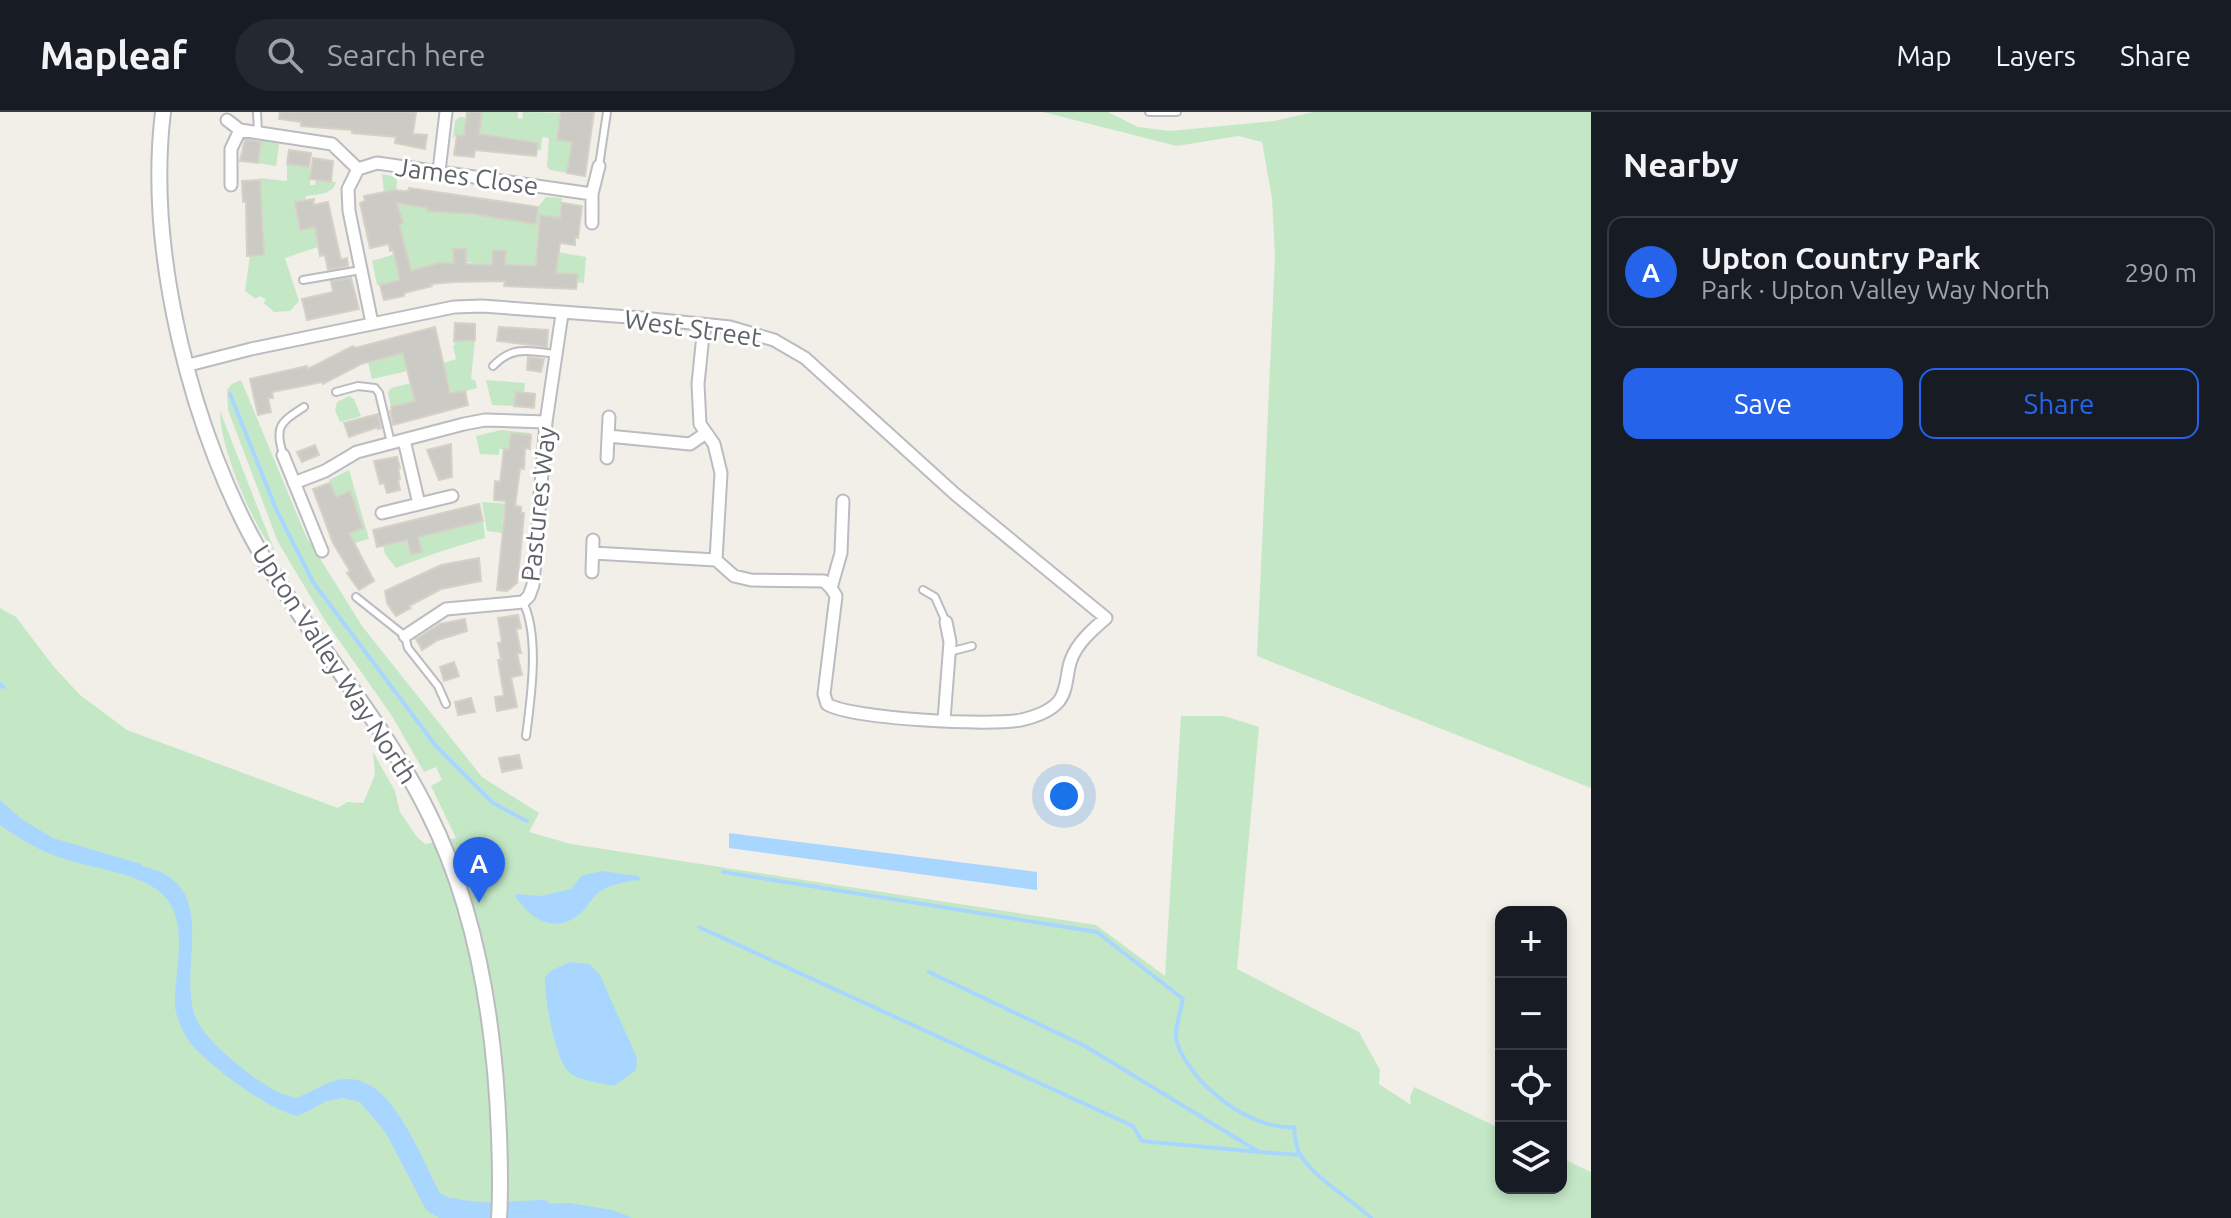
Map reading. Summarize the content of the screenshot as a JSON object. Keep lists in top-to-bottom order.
{
  "streets": {
    "street": [
      "James Close",
      "West Street",
      "Pastures Way",
      "Upton Valley Way North"
    ]
  },
  "crossings": [
    ["James Close", "West Street"],
    ["West Street", "Pastures Way"],
    ["West Street", "Upton Valley Way North"]
  ],
  "page": {
    "header": "Mapleaf",
    "search": "Search here",
    "nav": ["Map", "Layers", "Share"],
    "heading": "Nearby",
    "list": [
      {
        "mark": "A",
        "name": "Upton Country Park",
        "note": "Park · Upton Valley Way North",
        "value": "290 m"
      }
    ],
    "buttons": ["Save", "Share"],
    "pins": "A",
    "map_buttons": ["+", "−"]
  }
}
